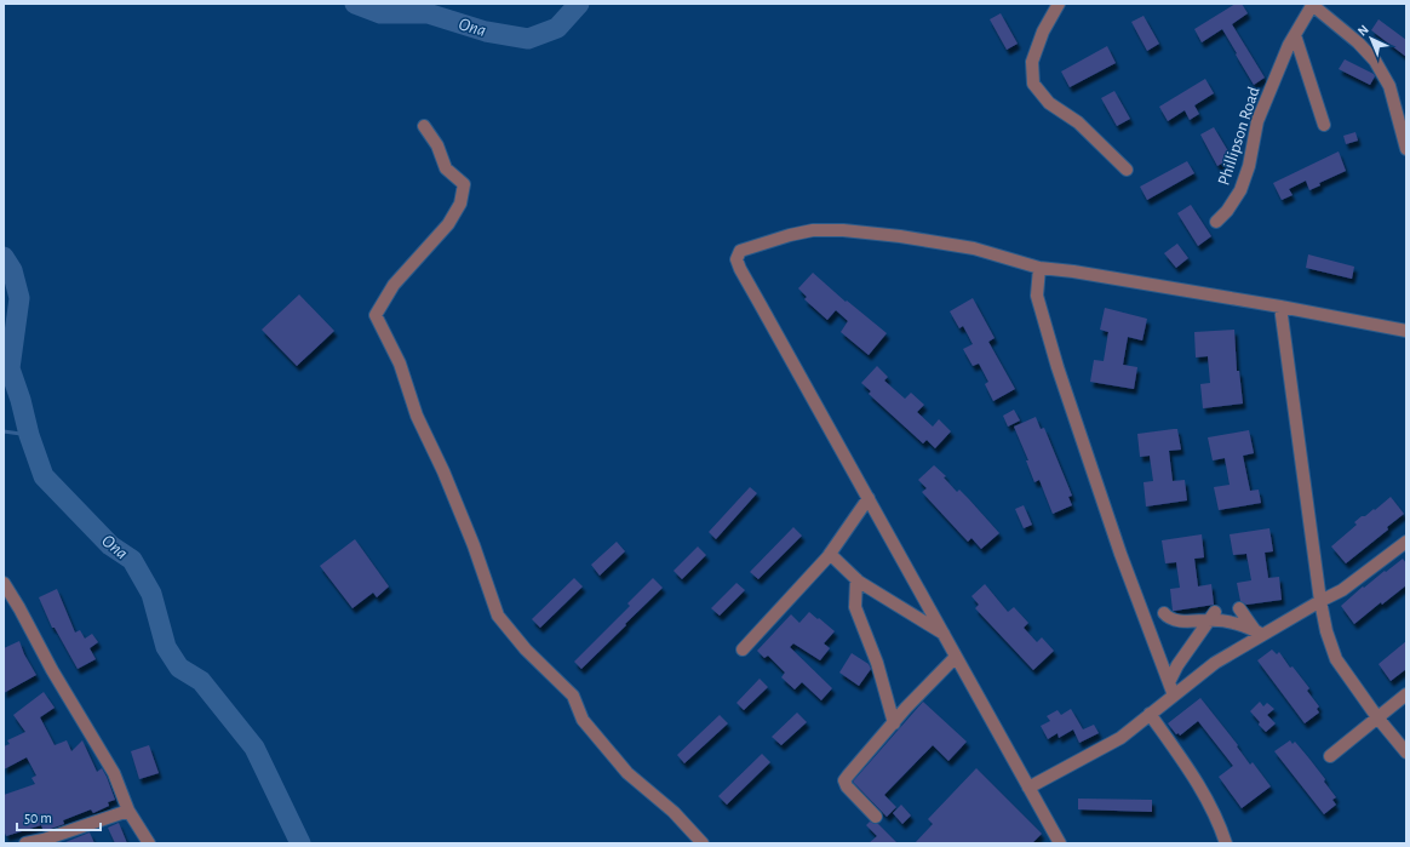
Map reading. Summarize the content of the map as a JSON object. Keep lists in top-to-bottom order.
{
  "streets": {
    "street": ["Phillipson Road"]
  },
  "water": ["Ona"],
  "scale_bar": "50 m",
  "north": "top left"
}
